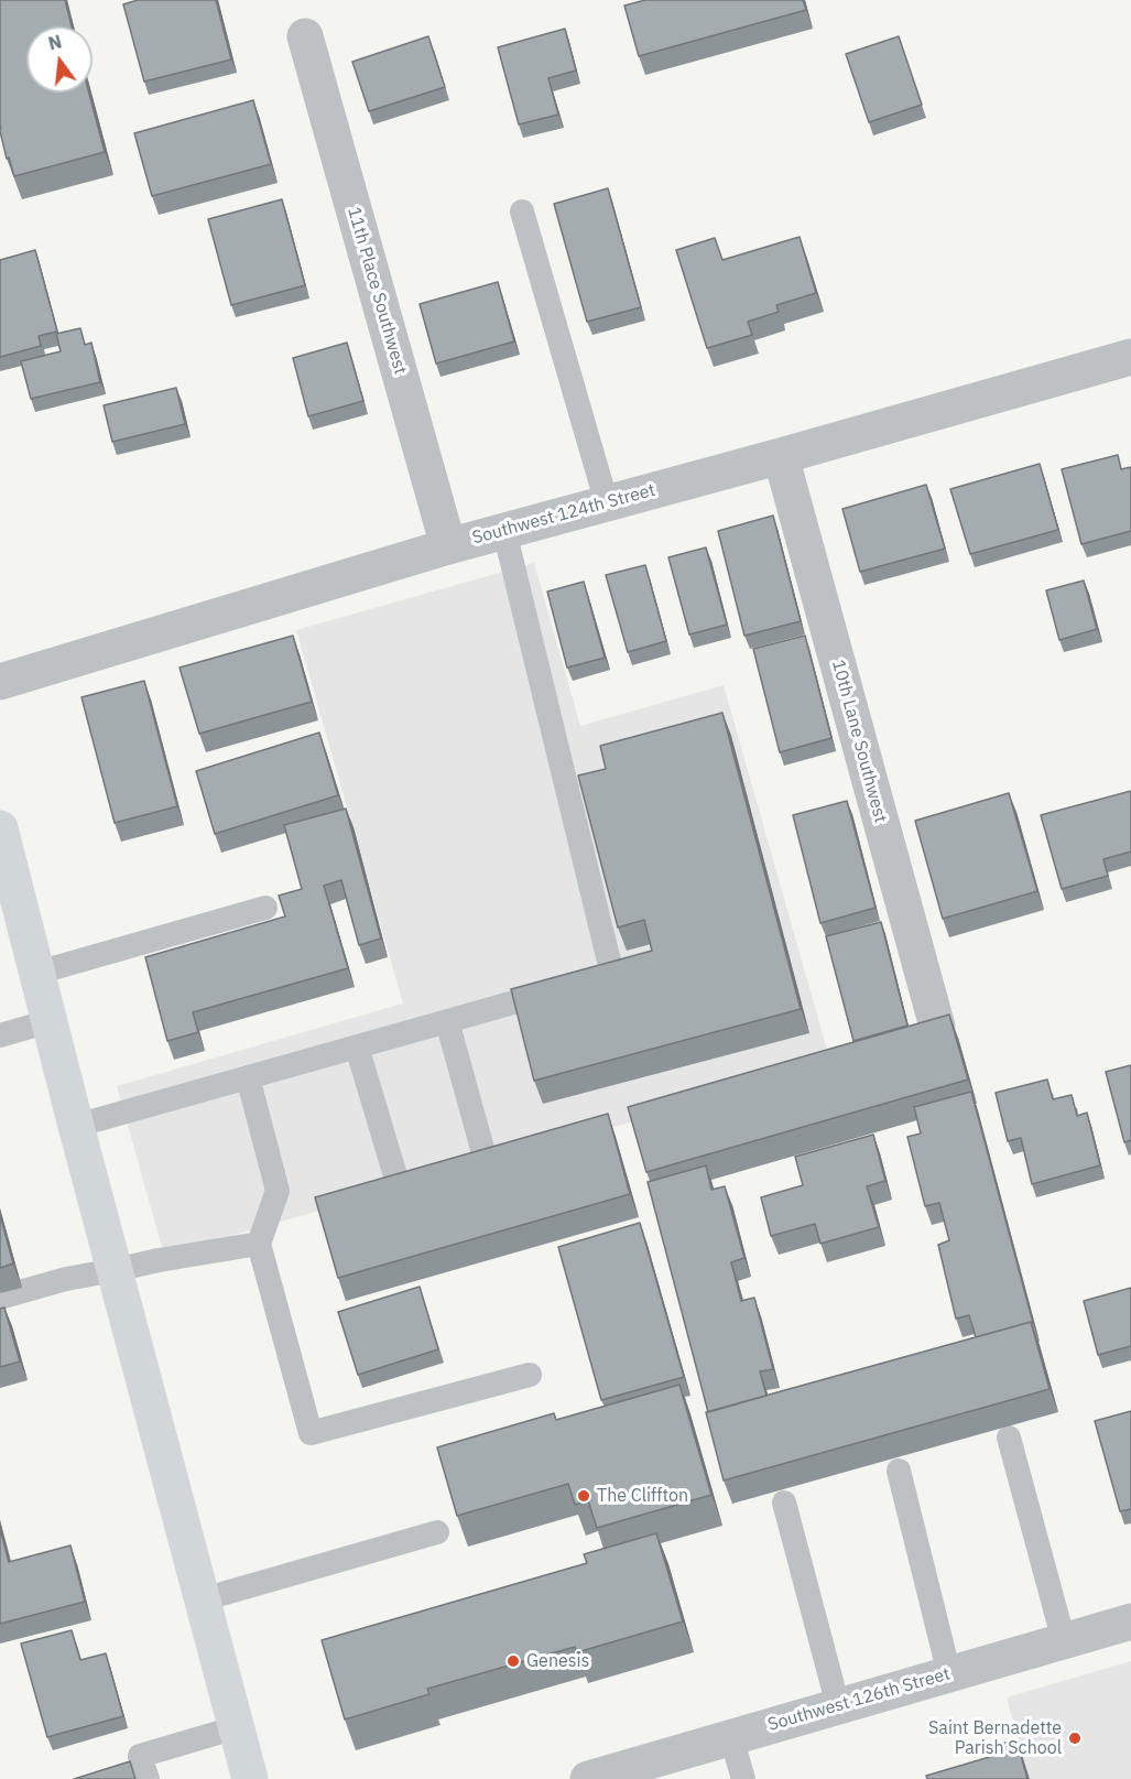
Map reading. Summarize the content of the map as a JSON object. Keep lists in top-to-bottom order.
{
  "streets": {
    "street": [
      "11th Place Southwest",
      "Southwest 124th Street",
      "10th Lane Southwest",
      "Southwest 126th Street"
    ]
  },
  "crossings": [
    ["11th Place Southwest", "Southwest 124th Street"],
    ["Southwest 124th Street", "10th Lane Southwest"]
  ],
  "places": ["The Cliffton", "Genesis", "Saint Bernadette Parish School"],
  "north": "top"
}
